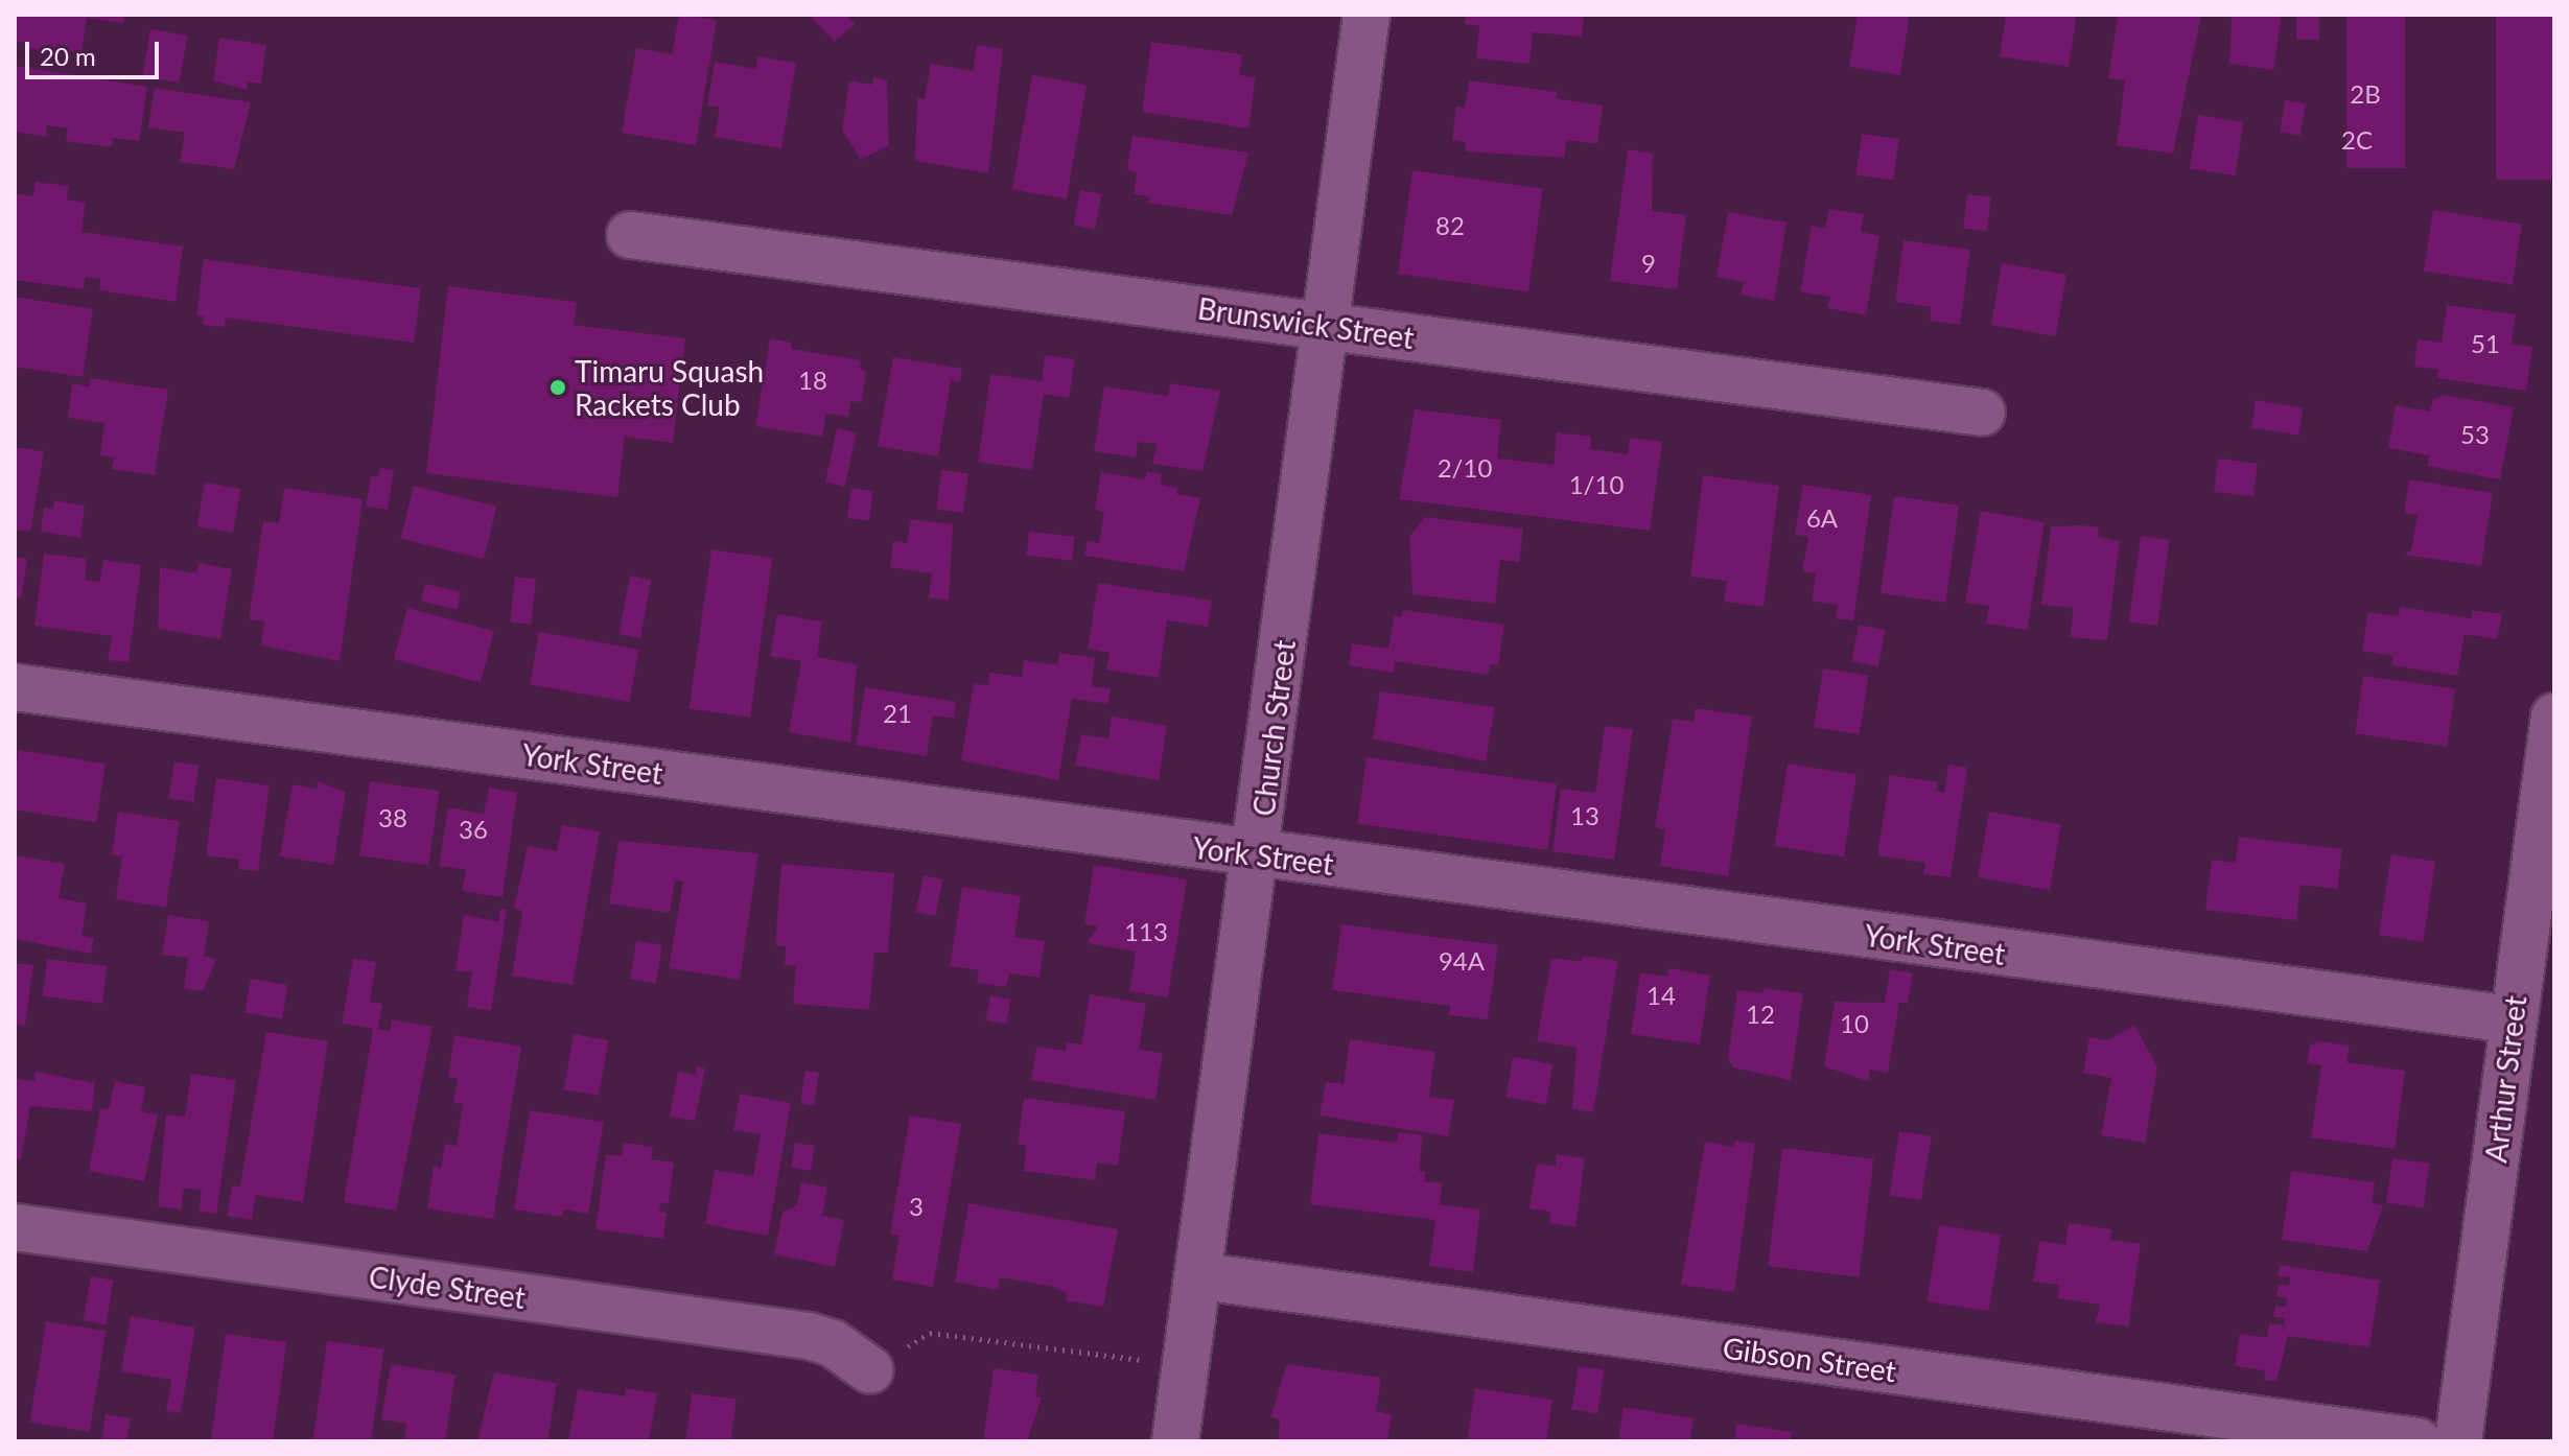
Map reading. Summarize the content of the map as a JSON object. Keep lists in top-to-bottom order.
{
  "streets": {
    "street": [
      "Brunswick Street",
      "Church Street",
      "York Street",
      "Arthur Street",
      "Clyde Street",
      "Gibson Street"
    ]
  },
  "crossings": [
    ["Brunswick Street", "Church Street"],
    ["Church Street", "York Street"],
    ["Church Street", "Gibson Street"],
    ["York Street", "Arthur Street"]
  ],
  "places": ["Timaru Squash Rackets Club"],
  "house_numbers": [
    "2B",
    "2C",
    "82",
    "9",
    "51",
    "18",
    "53",
    "2/10",
    "1/10",
    "6A",
    "21",
    "13",
    "38",
    "36",
    "113",
    "94A",
    "14",
    "12",
    "10",
    "3"
  ],
  "scale_bar": "20 m"
}
